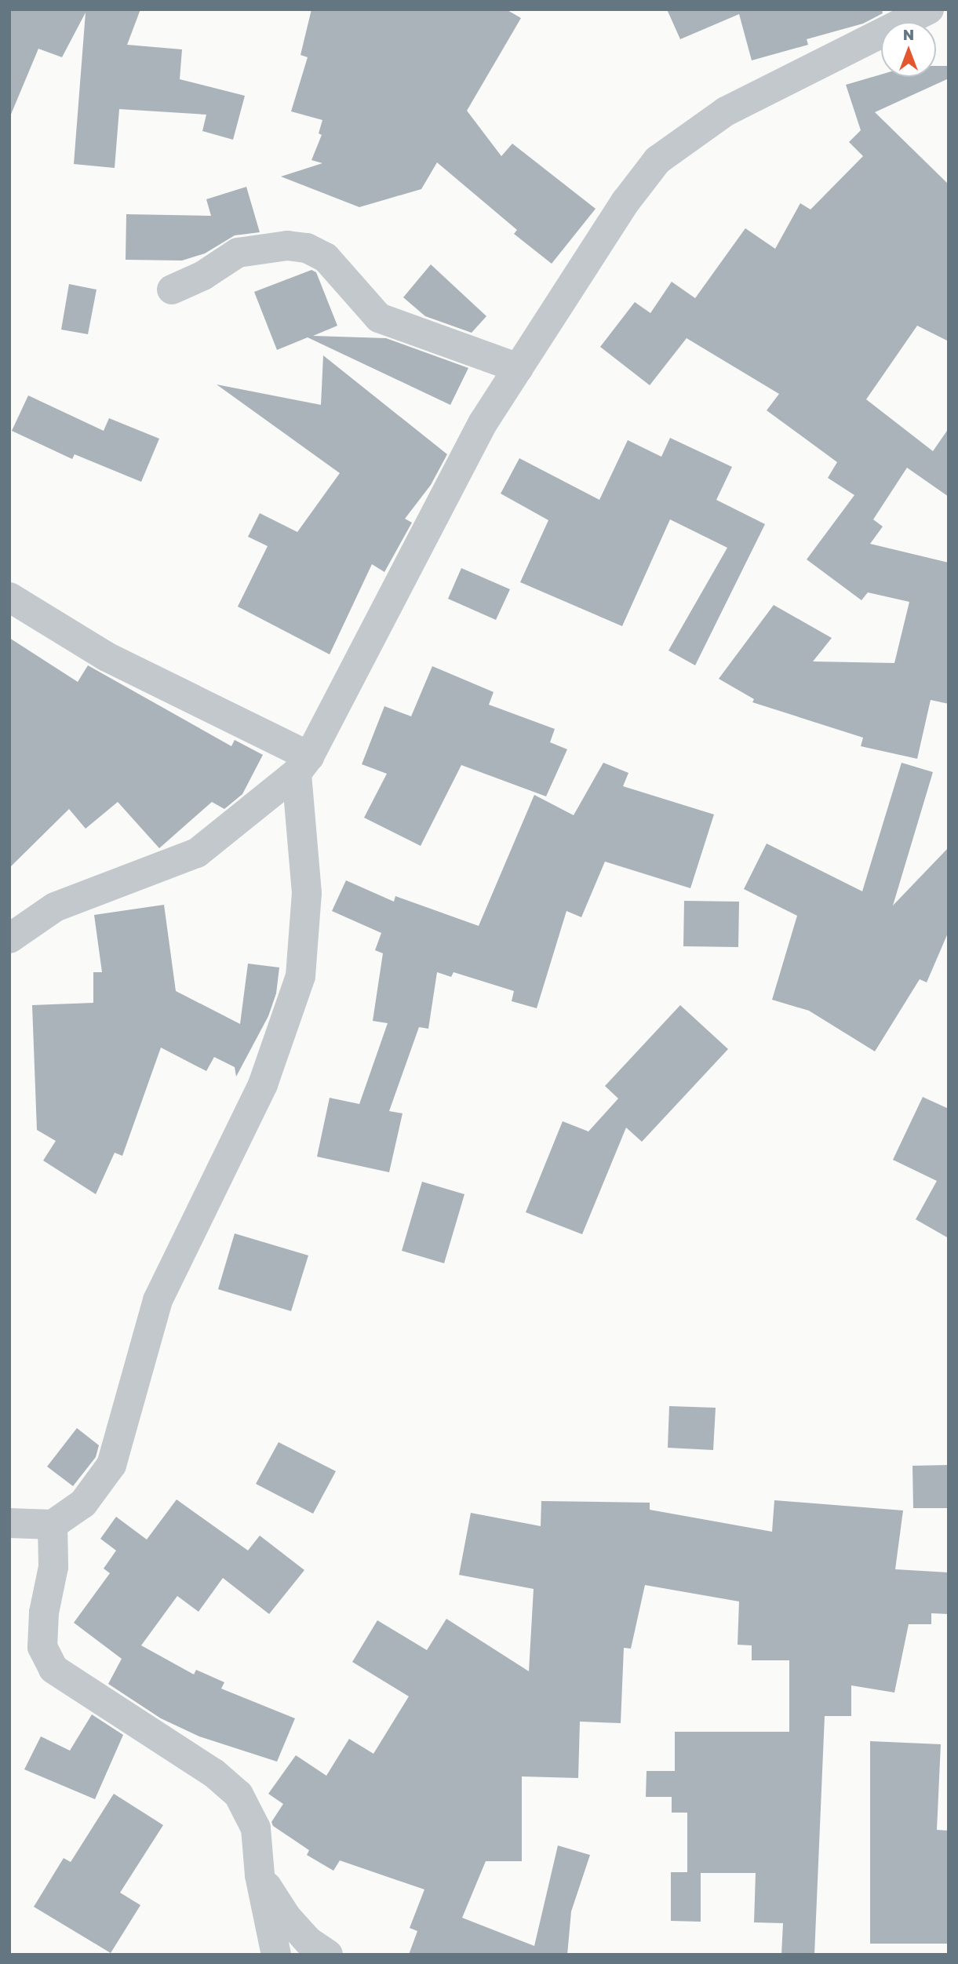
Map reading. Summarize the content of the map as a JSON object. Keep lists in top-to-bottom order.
{
  "north": "top"
}
